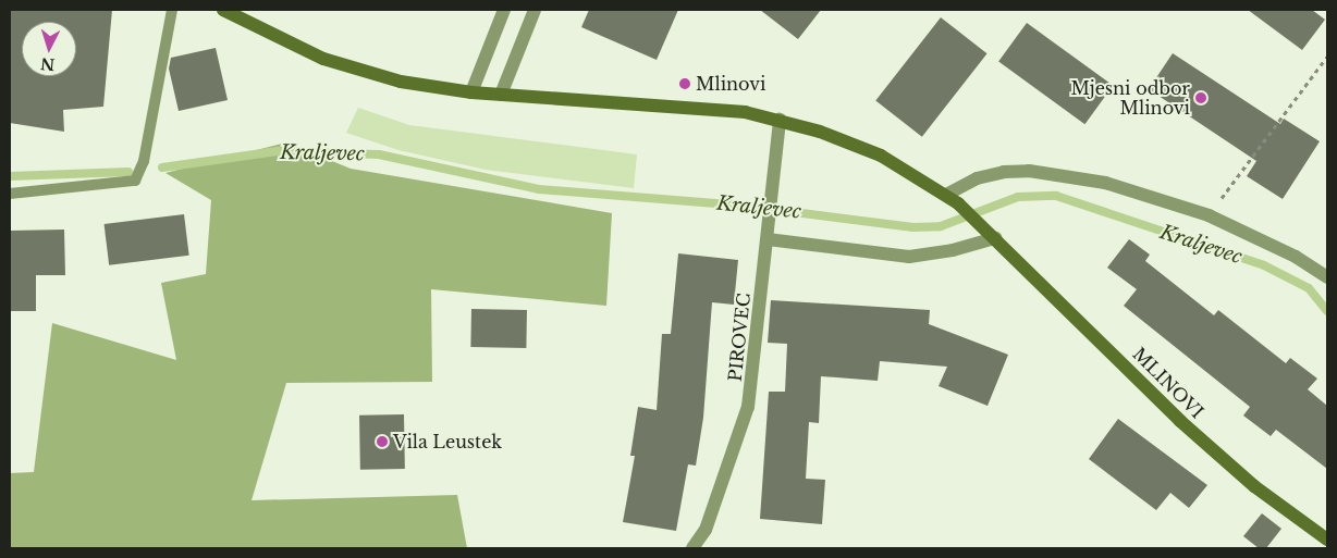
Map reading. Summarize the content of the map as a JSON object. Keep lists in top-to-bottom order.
{
  "streets": {
    "main road": ["MLINOVI"],
    "street": ["PIROVEC"]
  },
  "crossings": [
    ["PIROVEC", "MLINOVI"]
  ],
  "water": ["Kraljevec"],
  "places": ["Mlinovi", "Mjesni odbor Mlinovi", "Vila Leustek"],
  "north": "bottom"
}
